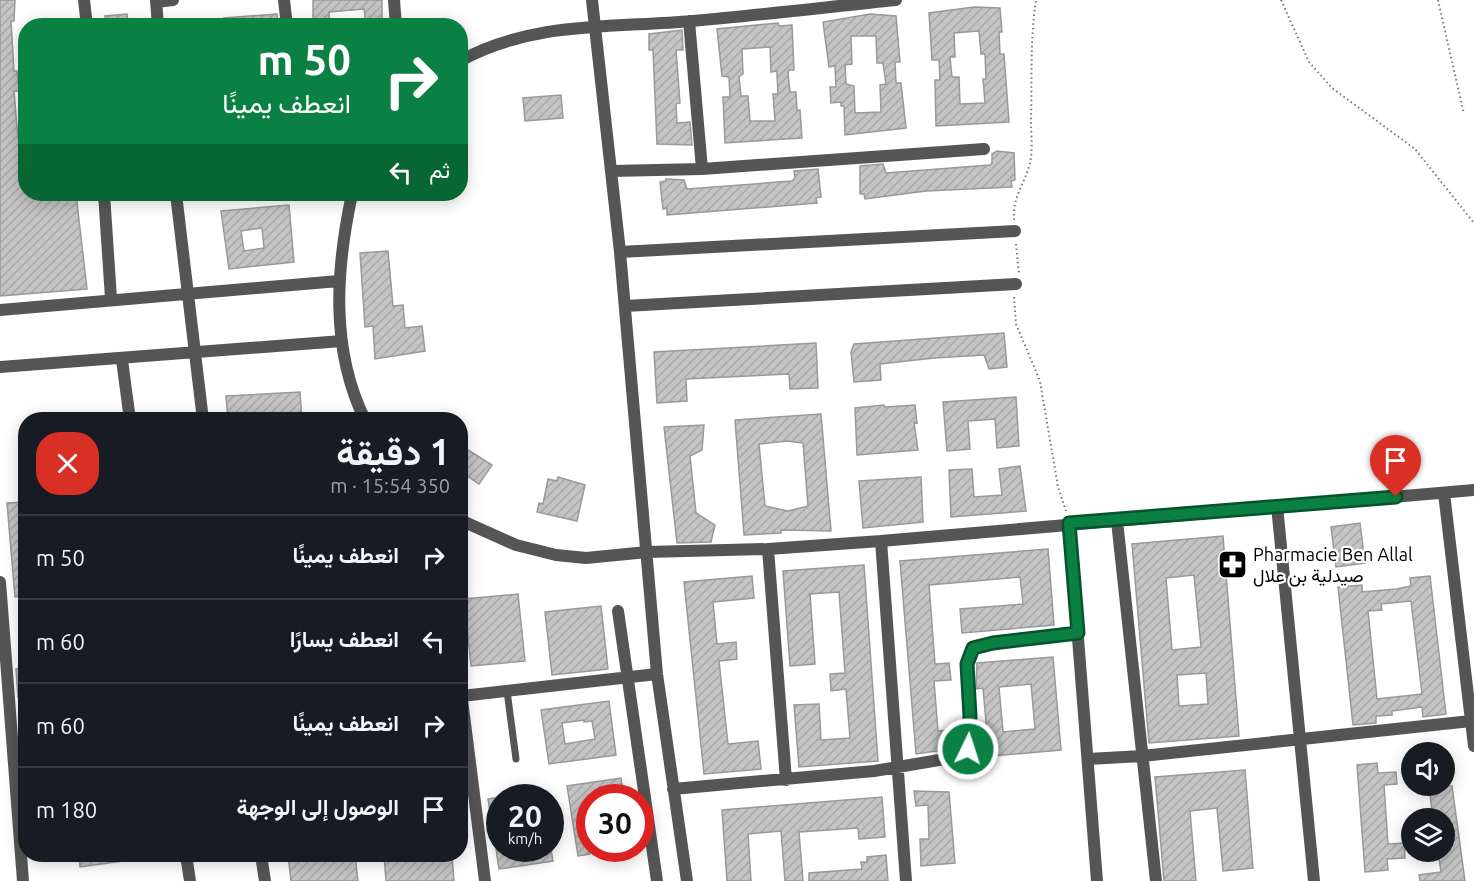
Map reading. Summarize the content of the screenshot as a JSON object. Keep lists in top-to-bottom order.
{
  "places": {
    "pharmacy": ["Pharmacie Ben Allal صيدلية بن علال"]
  },
  "page": {
    "turn": ["50 m", "انعطف يمينًا"],
    "then": "ثم",
    "heading": ["1 دقيقة", "350 m · 15:54"],
    "list": [
      {
        "name": "انعطف يمينًا",
        "value": "50 m"
      },
      {
        "name": "انعطف يسارًا",
        "value": "60 m"
      },
      {
        "name": "انعطف يمينًا",
        "value": "60 m"
      },
      {
        "name": "الوصول إلى الوجهة",
        "value": "180 m"
      }
    ],
    "speed": "20 km/h",
    "limit": "30"
  }
}
